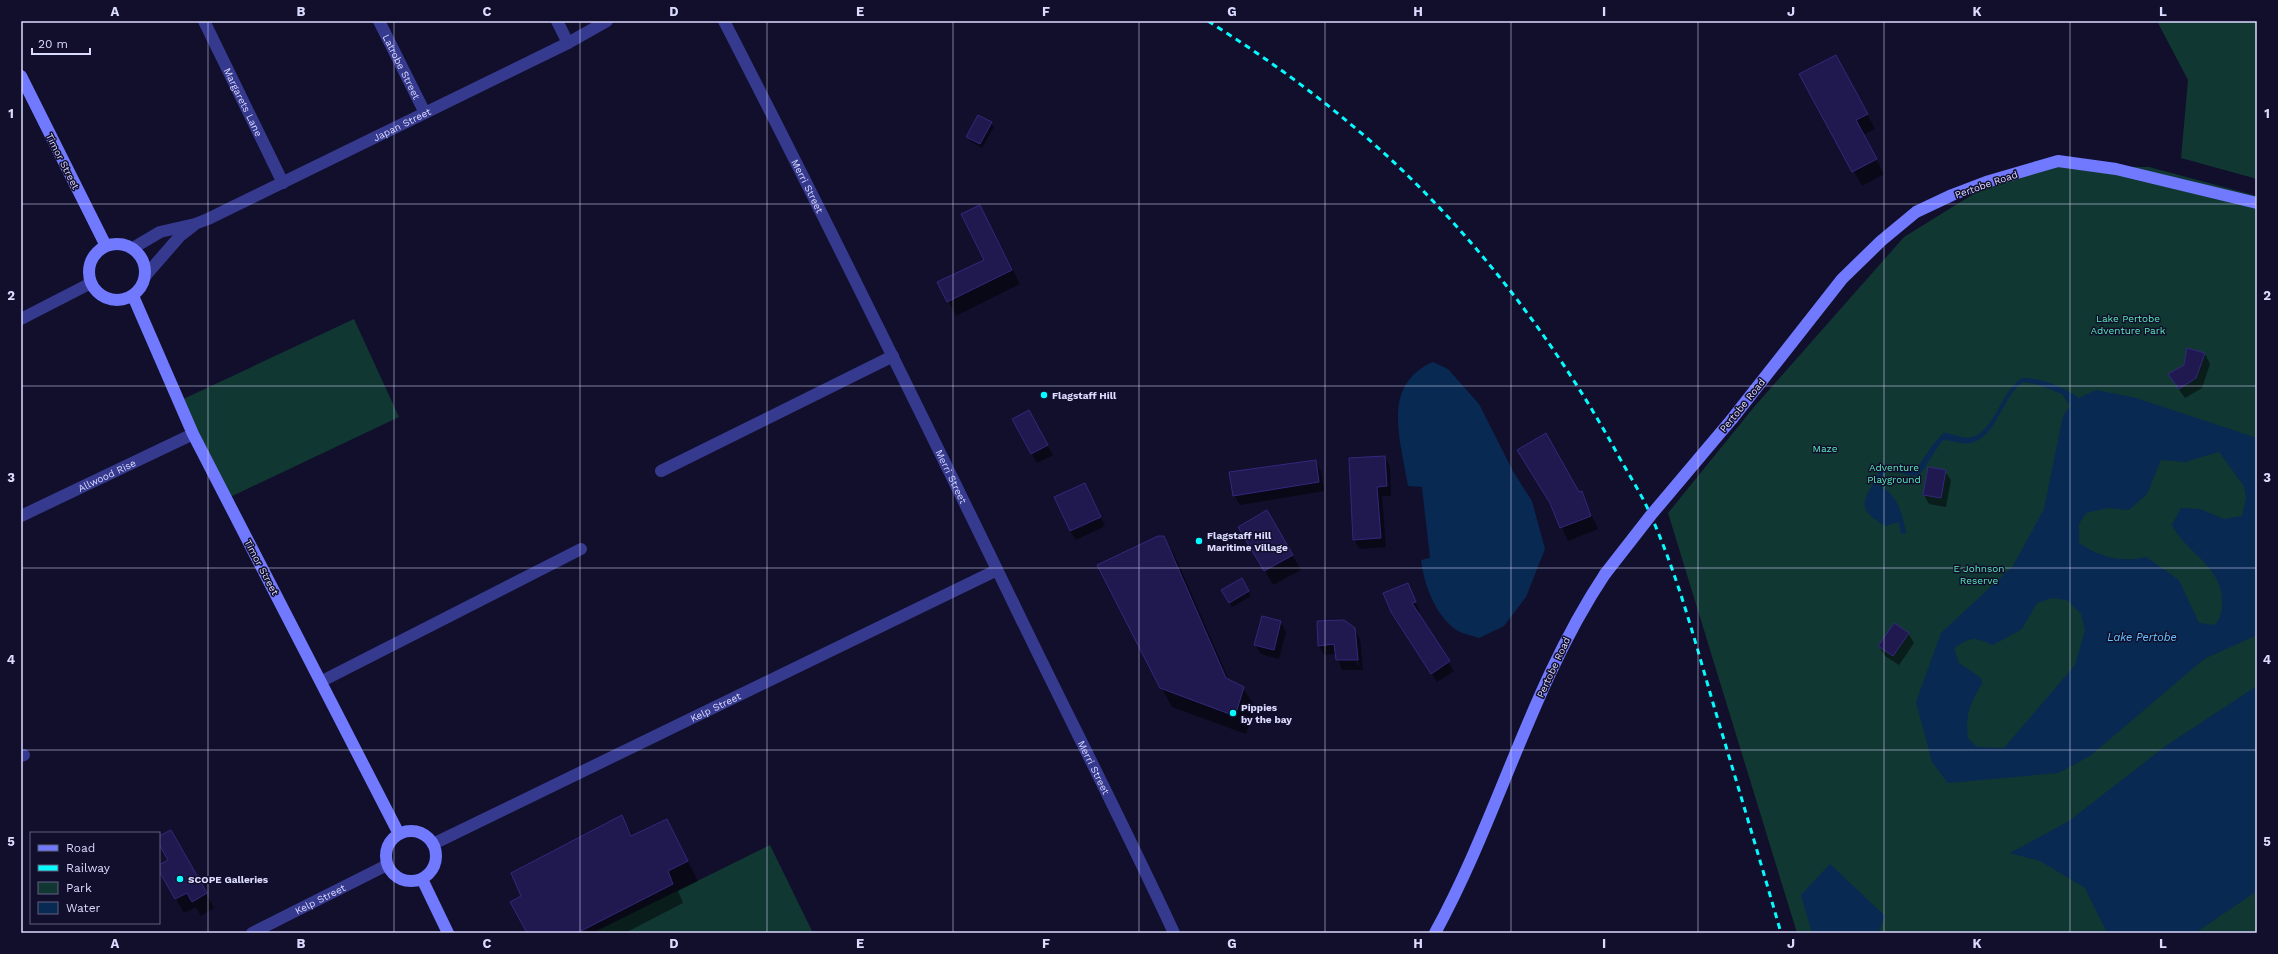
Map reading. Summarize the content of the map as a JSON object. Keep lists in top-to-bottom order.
{
  "streets": {
    "street": [
      "Latrobe Street",
      "Margarets Lane",
      "Japan Street",
      "Timor Street",
      "Pertobe Road",
      "Merri Street",
      "Allwood Rise",
      "Kelp Street"
    ]
  },
  "crossings": [
    ["Latrobe Street", "Japan Street"],
    ["Margarets Lane", "Japan Street"],
    ["Japan Street", "Timor Street"],
    ["Timor Street", "Allwood Rise"],
    ["Timor Street", "Kelp Street"],
    ["Merri Street", "Kelp Street"]
  ],
  "water": ["Lake Pertobe"],
  "parks": [
    "Lake Pertobe Adventure Park",
    "Maze",
    "Adventure Playground",
    "E Johnson Reserve"
  ],
  "places": [
    "Flagstaff Hill",
    "Flagstaff Hill Maritime Village",
    "Pippies by the bay",
    "SCOPE Galleries"
  ],
  "legend": [
    "Road",
    "Railway",
    "Park",
    "Water"
  ],
  "scale_bar": "20 m",
  "grid": {
    "columns": [
      "A",
      "B",
      "C",
      "D",
      "E",
      "F",
      "G",
      "H",
      "I",
      "J",
      "K",
      "L"
    ],
    "rows": [
      "1",
      "2",
      "3",
      "4",
      "5"
    ]
  }
}
